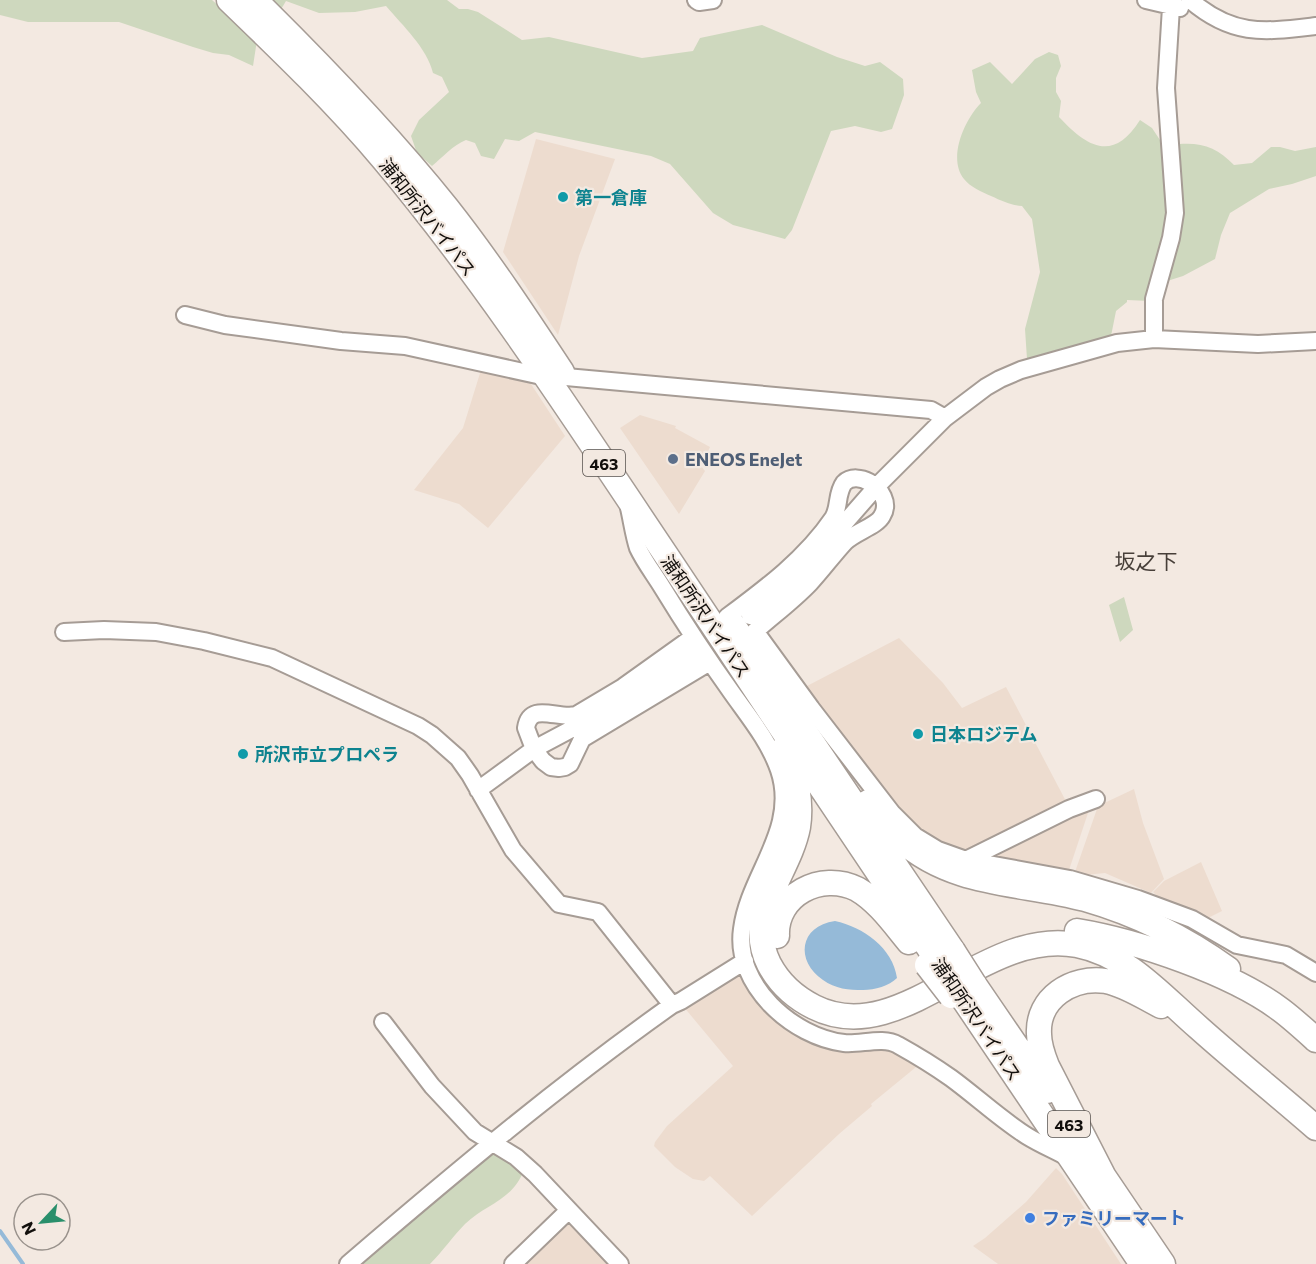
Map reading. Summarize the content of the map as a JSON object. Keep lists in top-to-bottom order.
{
  "streets": {
    "highway": ["浦和所沢バイパス", "463"]
  },
  "districts": ["坂之下"],
  "places": [
    "第一倉庫",
    "ENEOS EneJet",
    "日本ロジテム",
    "所沢市立プロペラ",
    "ファミリーマート"
  ],
  "north": "bottom left"
}
